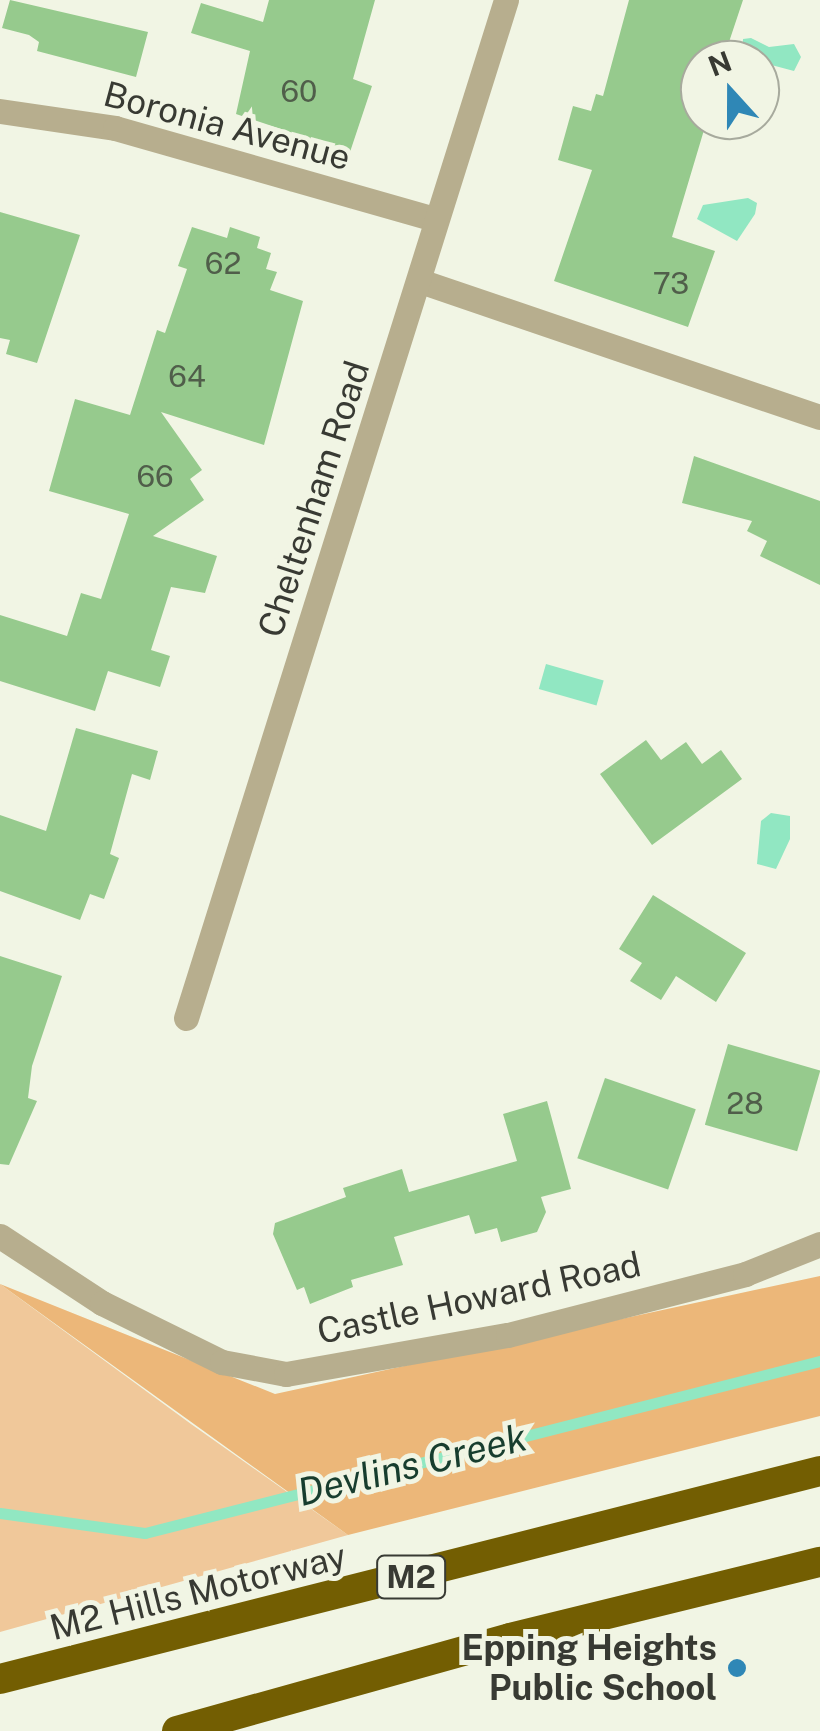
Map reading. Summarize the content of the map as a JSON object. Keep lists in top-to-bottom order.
{
  "streets": {
    "highway": ["M2", "M2 Hills Motorway"],
    "street": ["Boronia Avenue", "Cheltenham Road", "Castle Howard Road"]
  },
  "crossings": [
    ["Boronia Avenue", "Cheltenham Road"]
  ],
  "water": ["Devlins Creek"],
  "places": ["Epping Heights Public School"],
  "house_numbers": [
    "60",
    "62",
    "73",
    "64",
    "66",
    "28"
  ],
  "north": "top"
}
